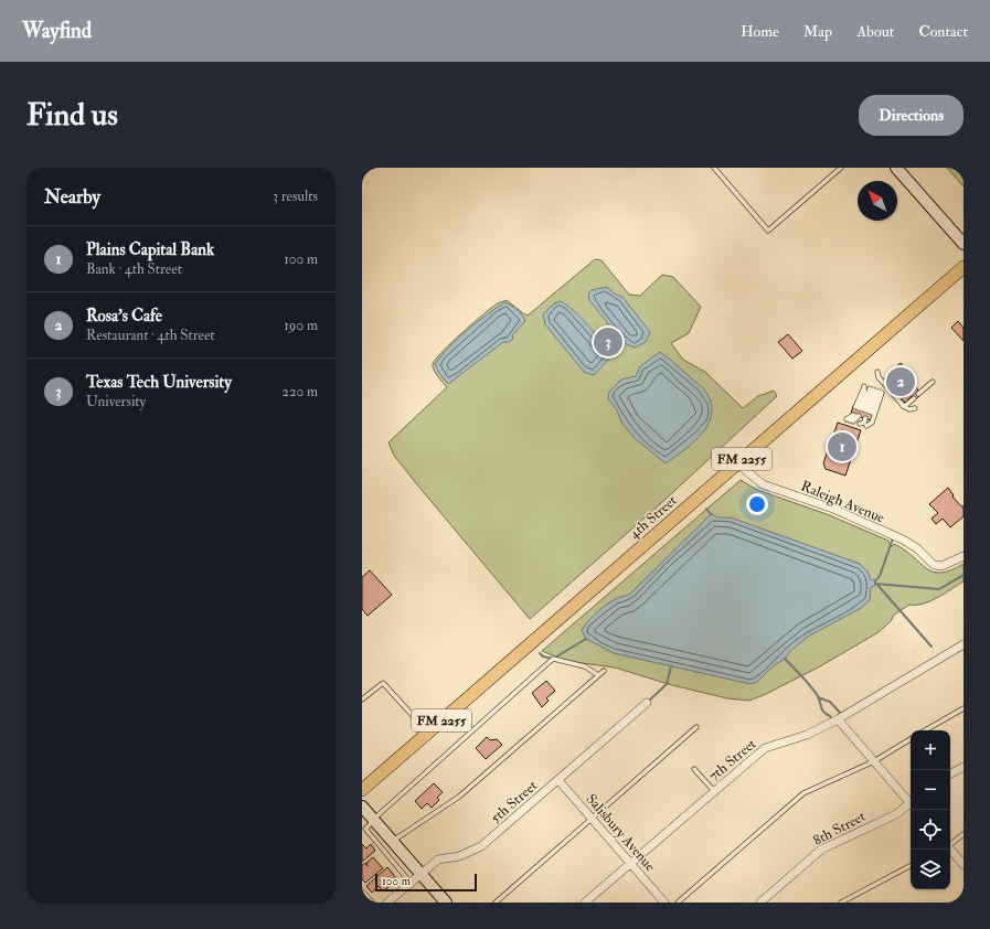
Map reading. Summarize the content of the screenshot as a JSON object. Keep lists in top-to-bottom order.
{
  "streets": {
    "main road": ["FM 2255", "4th Street"],
    "street": [
      "Raleigh Avenue",
      "7th Street",
      "5th Street",
      "8th Street",
      "Salisbury Avenue"
    ]
  },
  "crossings": [
    ["Raleigh Avenue", "4th Street"],
    ["7th Street", "Salisbury Avenue"],
    ["5th Street", "Salisbury Avenue"]
  ],
  "scale_bar": "100 m",
  "north": "top left",
  "page": {
    "header": "Wayfind",
    "nav": [
      "Home",
      "Map",
      "About",
      "Contact"
    ],
    "buttons": "Directions",
    "title": "Find us",
    "heading": ["Nearby", "3 results"],
    "list": [
      {
        "mark": "1",
        "name": "Plains Capital Bank",
        "note": "Bank · 4th Street",
        "value": "100 m"
      },
      {
        "mark": "2",
        "name": "Rosa's Cafe",
        "note": "Restaurant · 4th Street",
        "value": "190 m"
      },
      {
        "mark": "3",
        "name": "Texas Tech University",
        "note": "University",
        "value": "220 m"
      }
    ],
    "pins": ["3", "2", "1"],
    "map_buttons": ["+", "−"],
    "scale": "100 m"
  }
}
